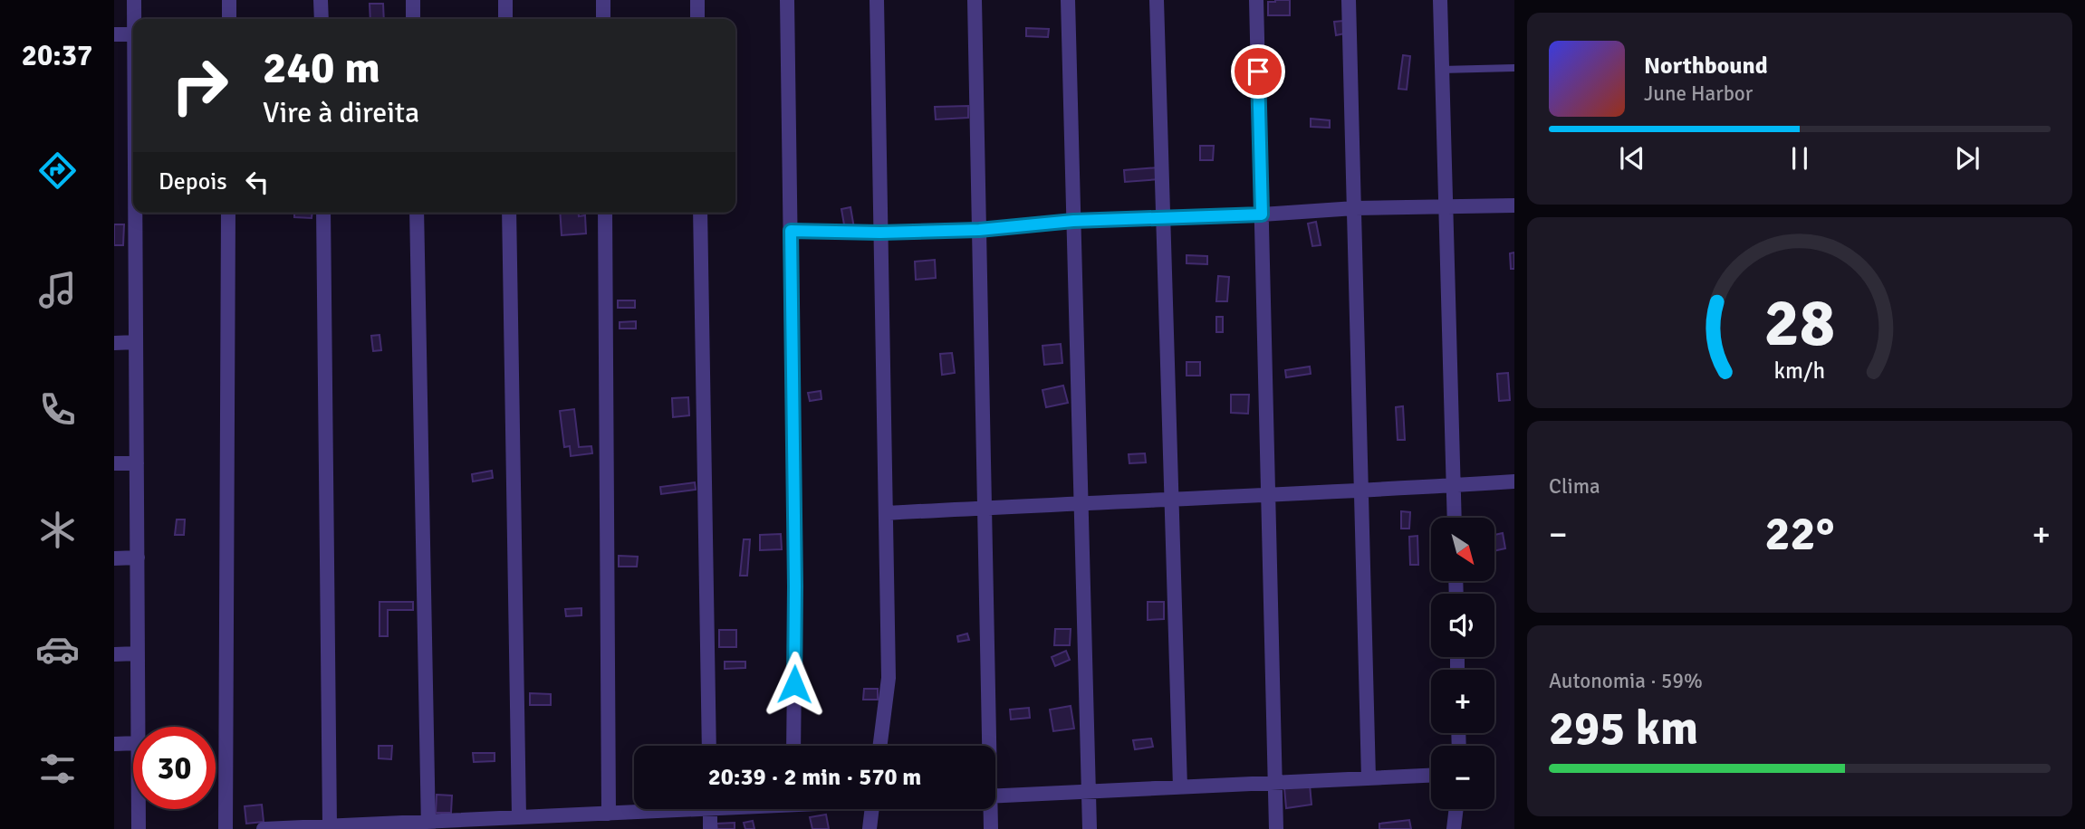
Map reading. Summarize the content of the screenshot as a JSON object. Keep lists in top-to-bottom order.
{
  "north": "bottom right",
  "page": {
    "tabs": "20:37",
    "turn": ["240 m", "Vire à direita"],
    "song": ["Northbound", "June Harbor"],
    "then": "Depois",
    "tile": [
      "Clima",
      ["Autonomia · 59%", "295 km"]
    ],
    "heat": ["−", "22°", "+"],
    "map_buttons": ["+", "−"],
    "limit": "30",
    "trip": "20:39 · 2 min · 570 m",
    "gauge": ["28", "km/h"]
  }
}
